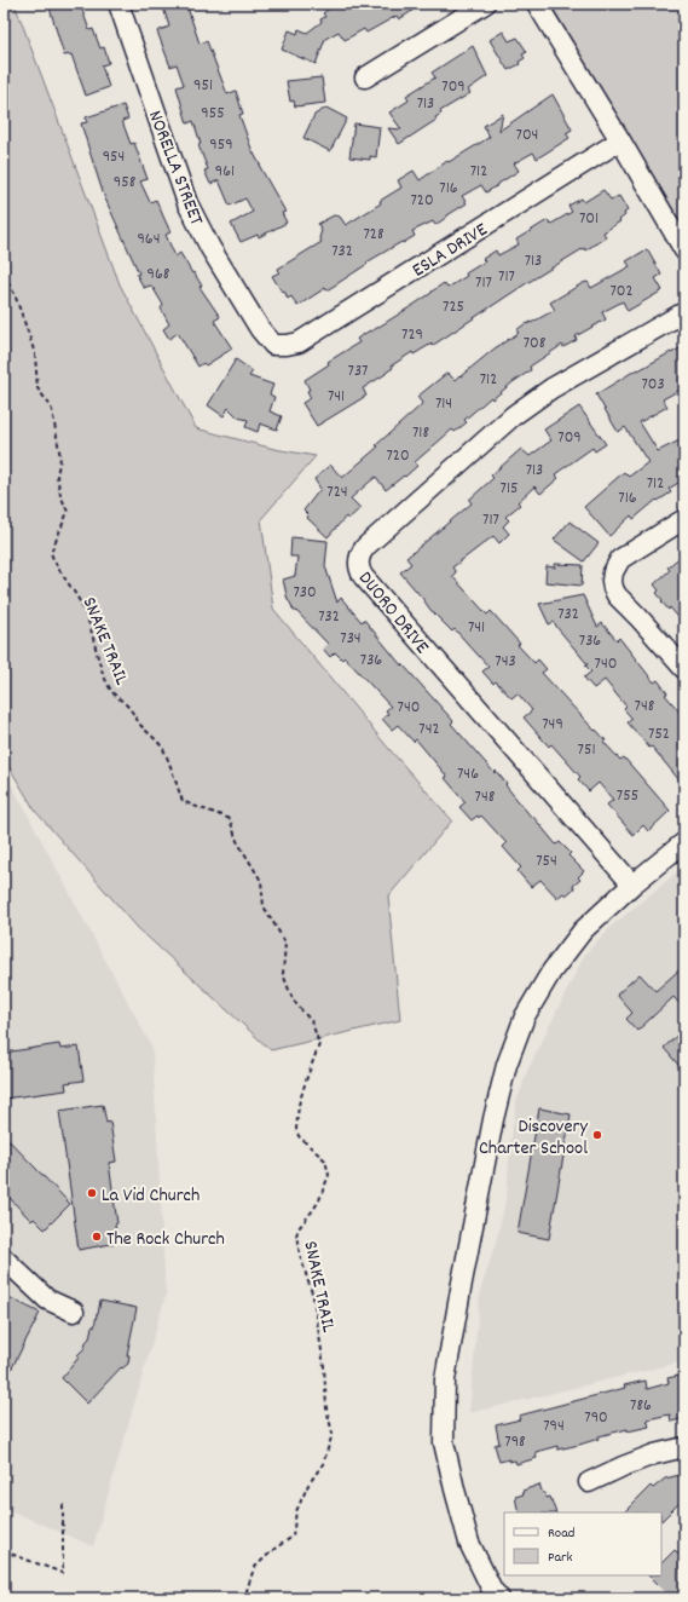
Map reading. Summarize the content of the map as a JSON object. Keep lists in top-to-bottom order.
{
  "streets": {
    "street": ["NORELLA STREET", "ESLA DRIVE", "DUORO DRIVE"],
    "path": ["SNAKE TRAIL"]
  },
  "crossings": [
    ["NORELLA STREET", "ESLA DRIVE"]
  ],
  "places": ["Discovery Charter School", "La Vid Church", "The Rock Church"],
  "house_numbers": [
    "951",
    "709",
    "713",
    "955",
    "704",
    "959",
    "954",
    "961",
    "712",
    "958",
    "716",
    "720",
    "701",
    "728",
    "964",
    "732",
    "713",
    "968",
    "717",
    "717",
    "702",
    "725",
    "729",
    "708",
    "737",
    "712",
    "703",
    "741",
    "714",
    "718",
    "709",
    "720",
    "713",
    "712",
    "715",
    "724",
    "716",
    "717",
    "730",
    "732",
    "732",
    "741",
    "734",
    "736",
    "736",
    "743",
    "740",
    "748",
    "740",
    "749",
    "742",
    "752",
    "751",
    "746",
    "755",
    "748",
    "754",
    "786",
    "790",
    "794",
    "798"
  ],
  "legend": ["Road", "Park"]
}
